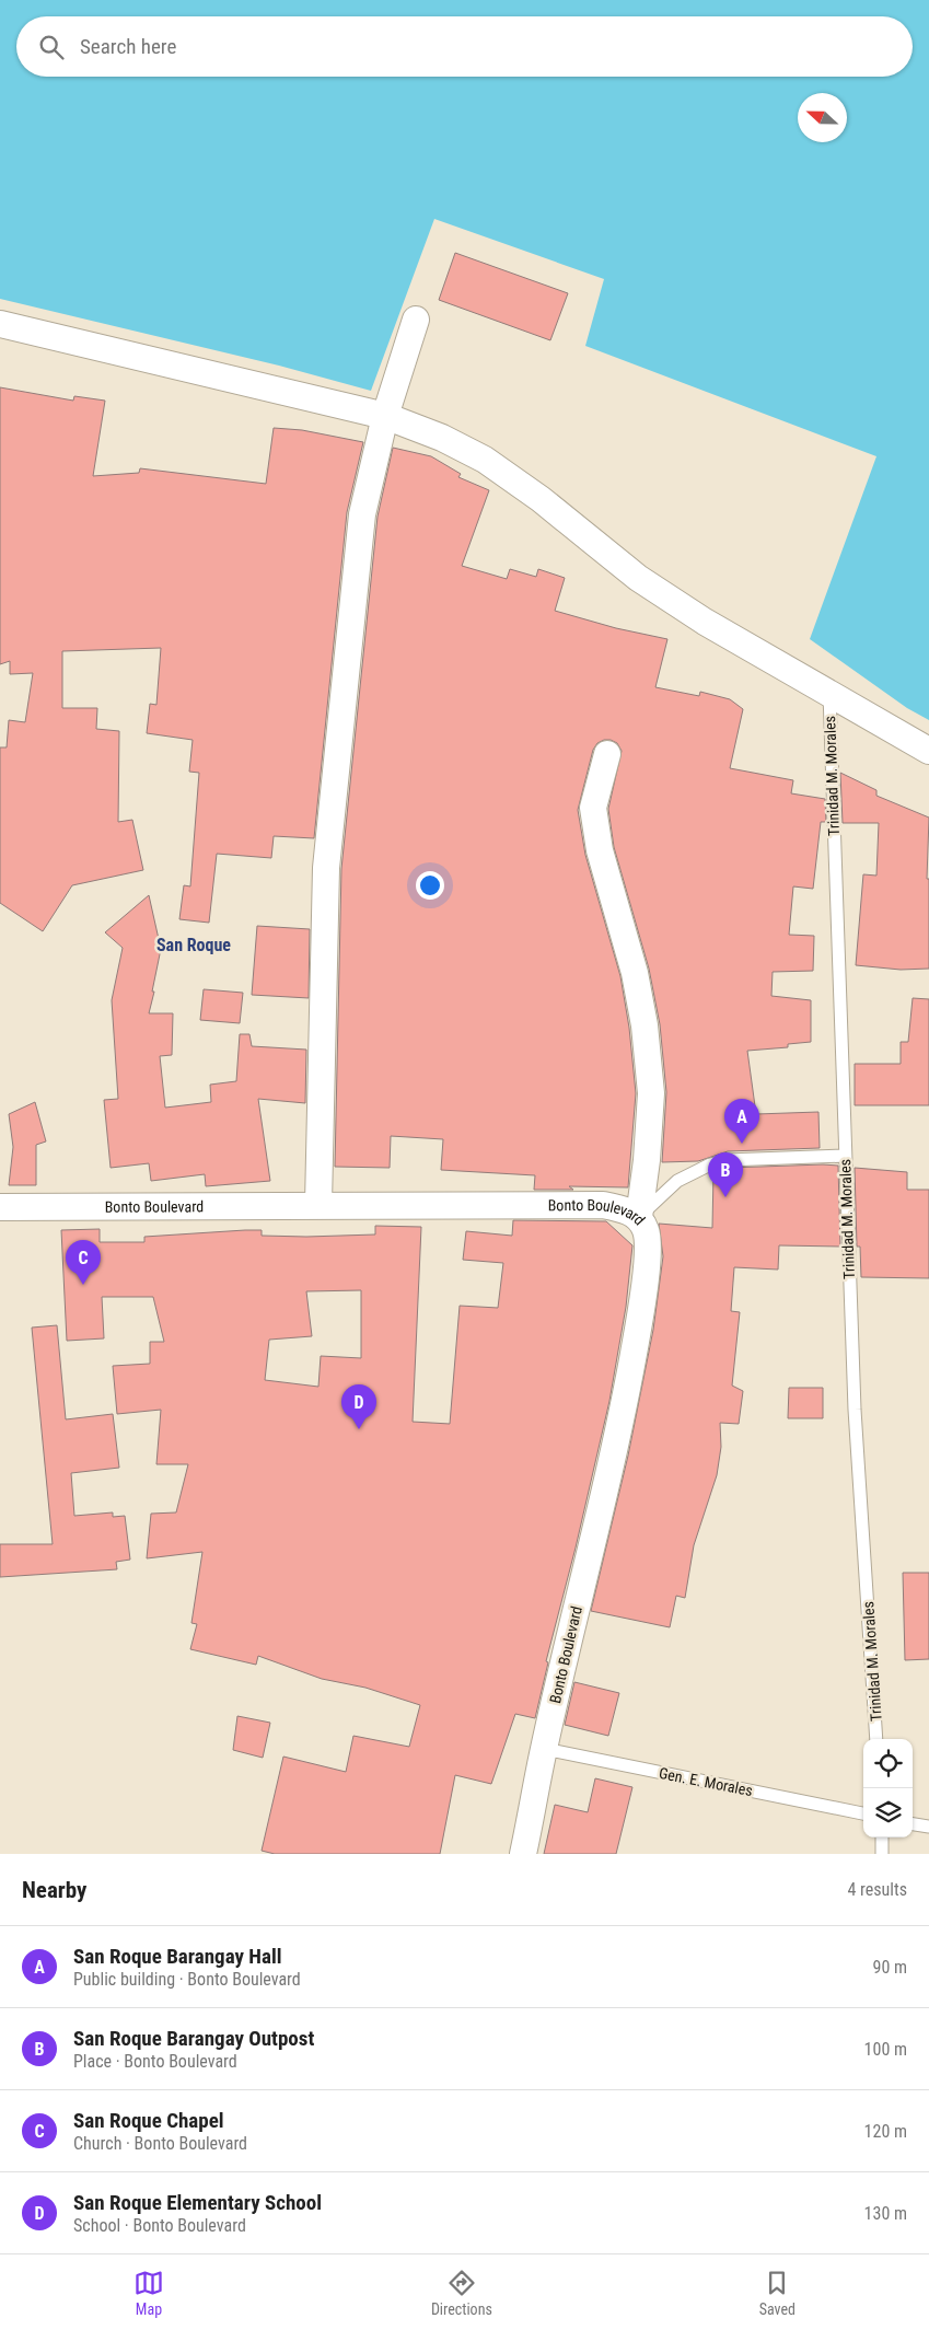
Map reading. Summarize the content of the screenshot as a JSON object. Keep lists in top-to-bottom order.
{
  "streets": {
    "street": ["Bonto Boulevard"],
    "lane": ["Trinidad M. Morales", "Gen. E. Morales"]
  },
  "crossings": [
    ["Bonto Boulevard", "Gen. E. Morales"]
  ],
  "districts": ["San Roque"],
  "north": "left",
  "page": {
    "search": "Search here",
    "pins": [
      "A",
      "B",
      "C",
      "D"
    ],
    "heading": ["Nearby", "4 results"],
    "list": [
      {
        "mark": "A",
        "name": "San Roque Barangay Hall",
        "note": "Public building · Bonto Boulevard",
        "value": "90 m"
      },
      {
        "mark": "B",
        "name": "San Roque Barangay Outpost",
        "note": "Place · Bonto Boulevard",
        "value": "100 m"
      },
      {
        "mark": "C",
        "name": "San Roque Chapel",
        "note": "Church · Bonto Boulevard",
        "value": "120 m"
      },
      {
        "mark": "D",
        "name": "San Roque Elementary School",
        "note": "School · Bonto Boulevard",
        "value": "130 m"
      }
    ],
    "nav": ["Map", "Directions", "Saved"]
  }
}
